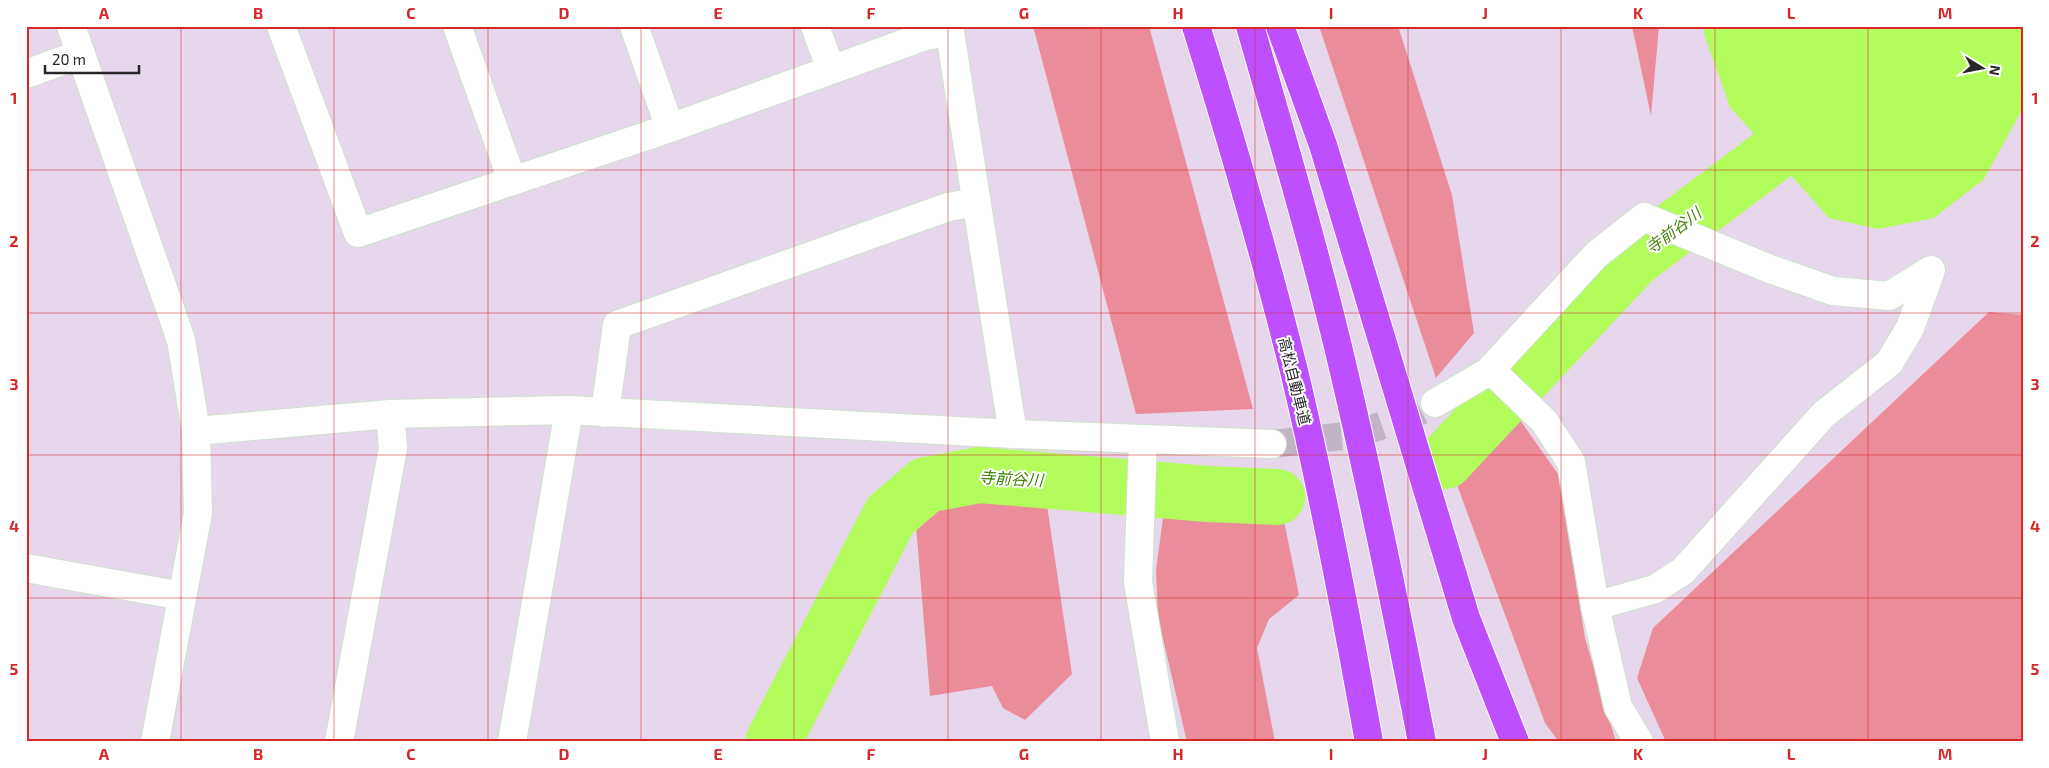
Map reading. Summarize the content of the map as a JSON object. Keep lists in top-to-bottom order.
{
  "streets": {
    "highway": ["高松自動車道"]
  },
  "water": ["寺前谷川"],
  "scale_bar": "20 m",
  "north": "right",
  "grid": {
    "columns": [
      "A",
      "B",
      "C",
      "D",
      "E",
      "F",
      "G",
      "H",
      "I",
      "J",
      "K",
      "L",
      "M"
    ],
    "rows": [
      "1",
      "2",
      "3",
      "4",
      "5"
    ]
  }
}
